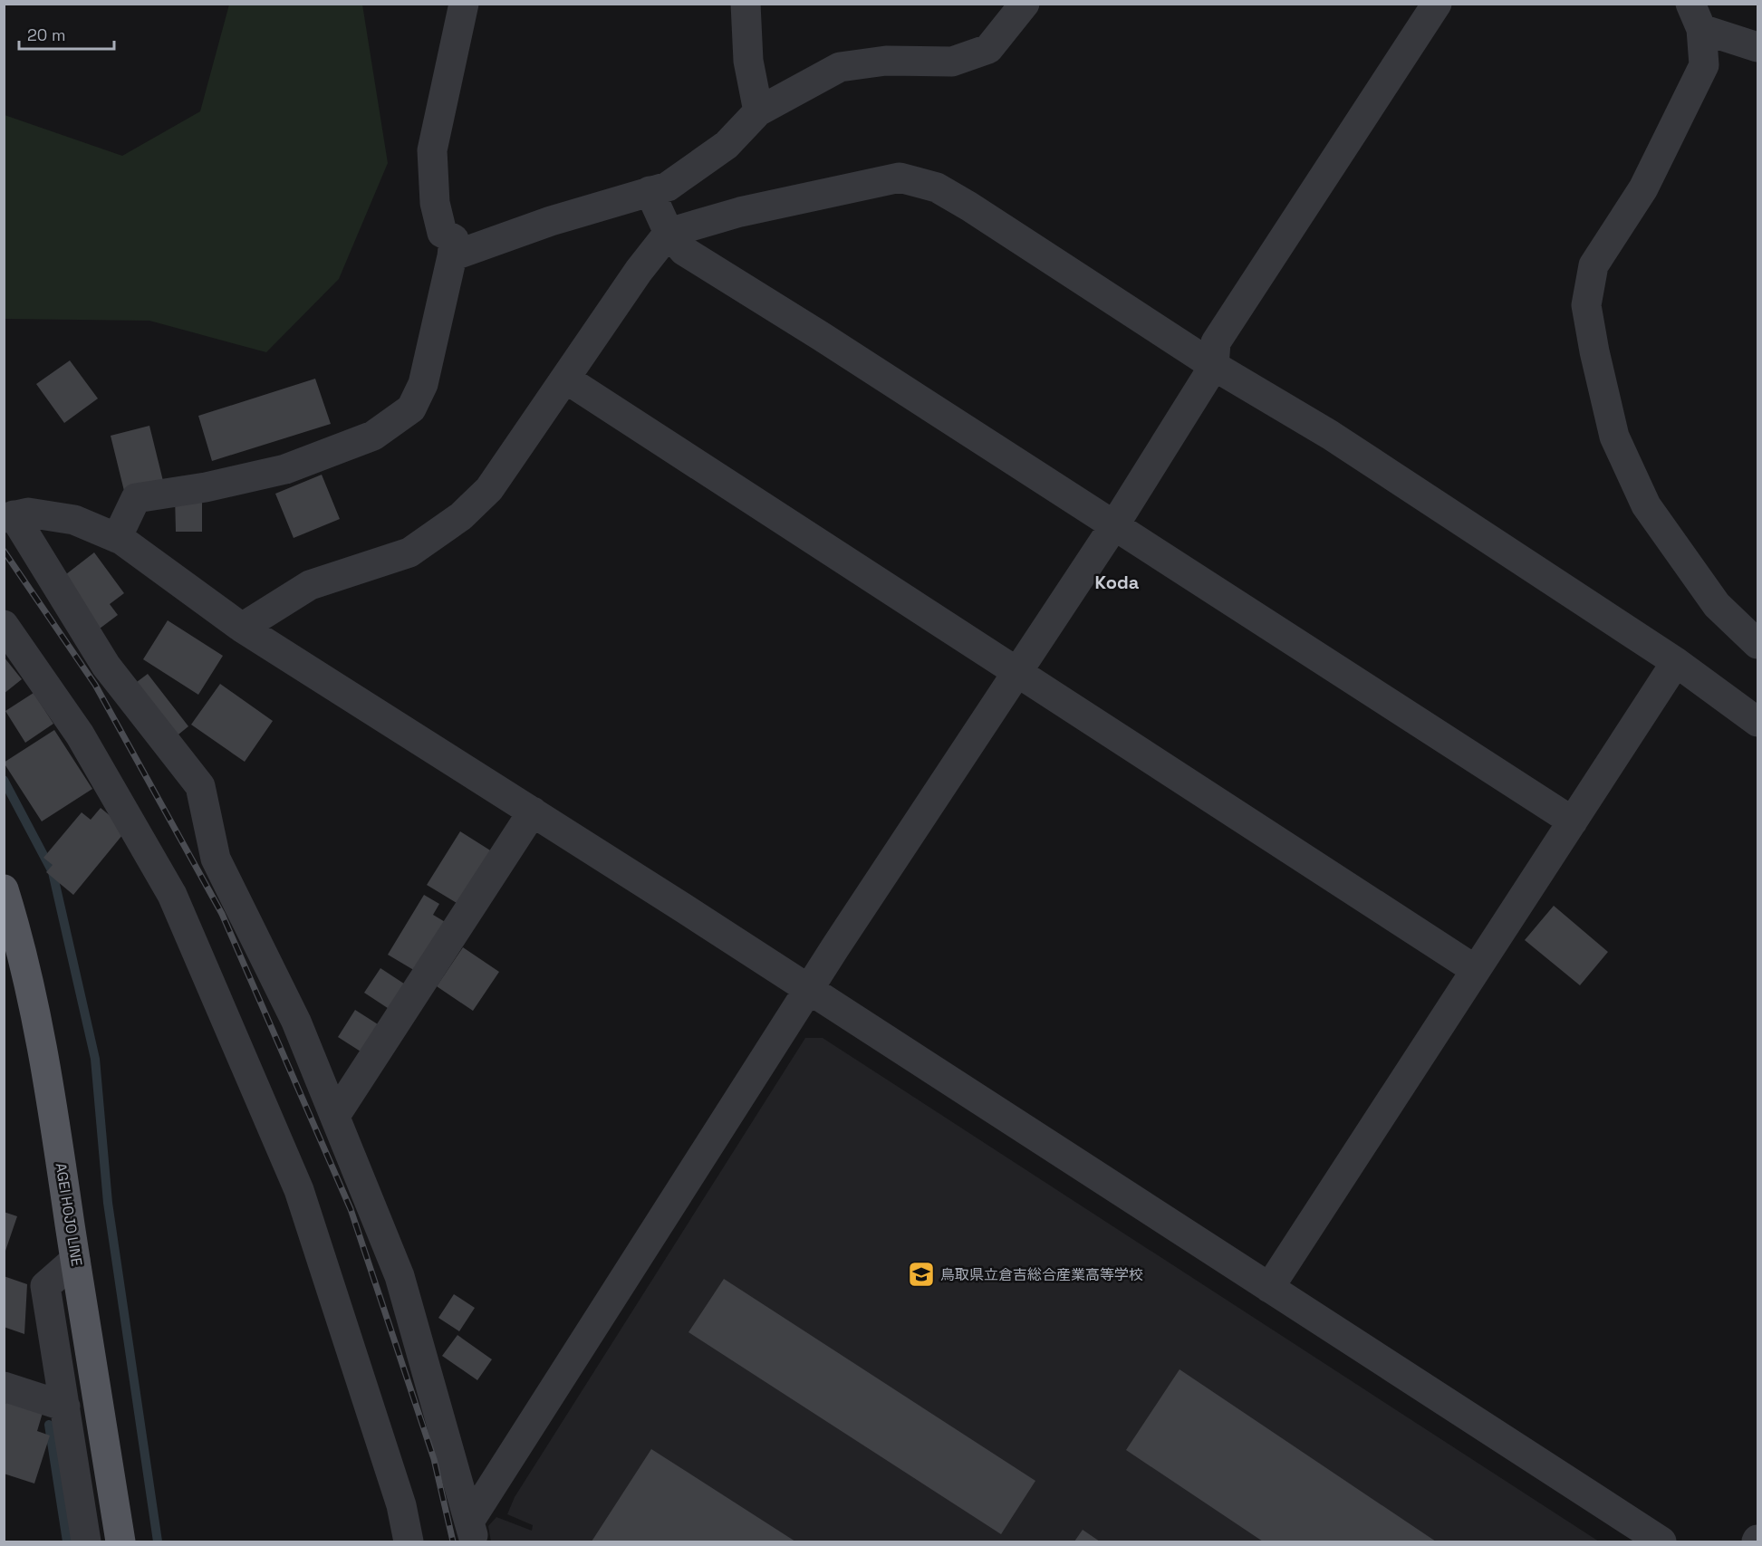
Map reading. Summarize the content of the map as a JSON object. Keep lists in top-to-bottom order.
{
  "streets": {
    "main road": ["AGEI HOJO LINE"]
  },
  "districts": ["Koda"],
  "places": {
    "school or university": ["鳥取県立倉吉総合産業高等学校"]
  },
  "scale_bar": "20 m"
}
